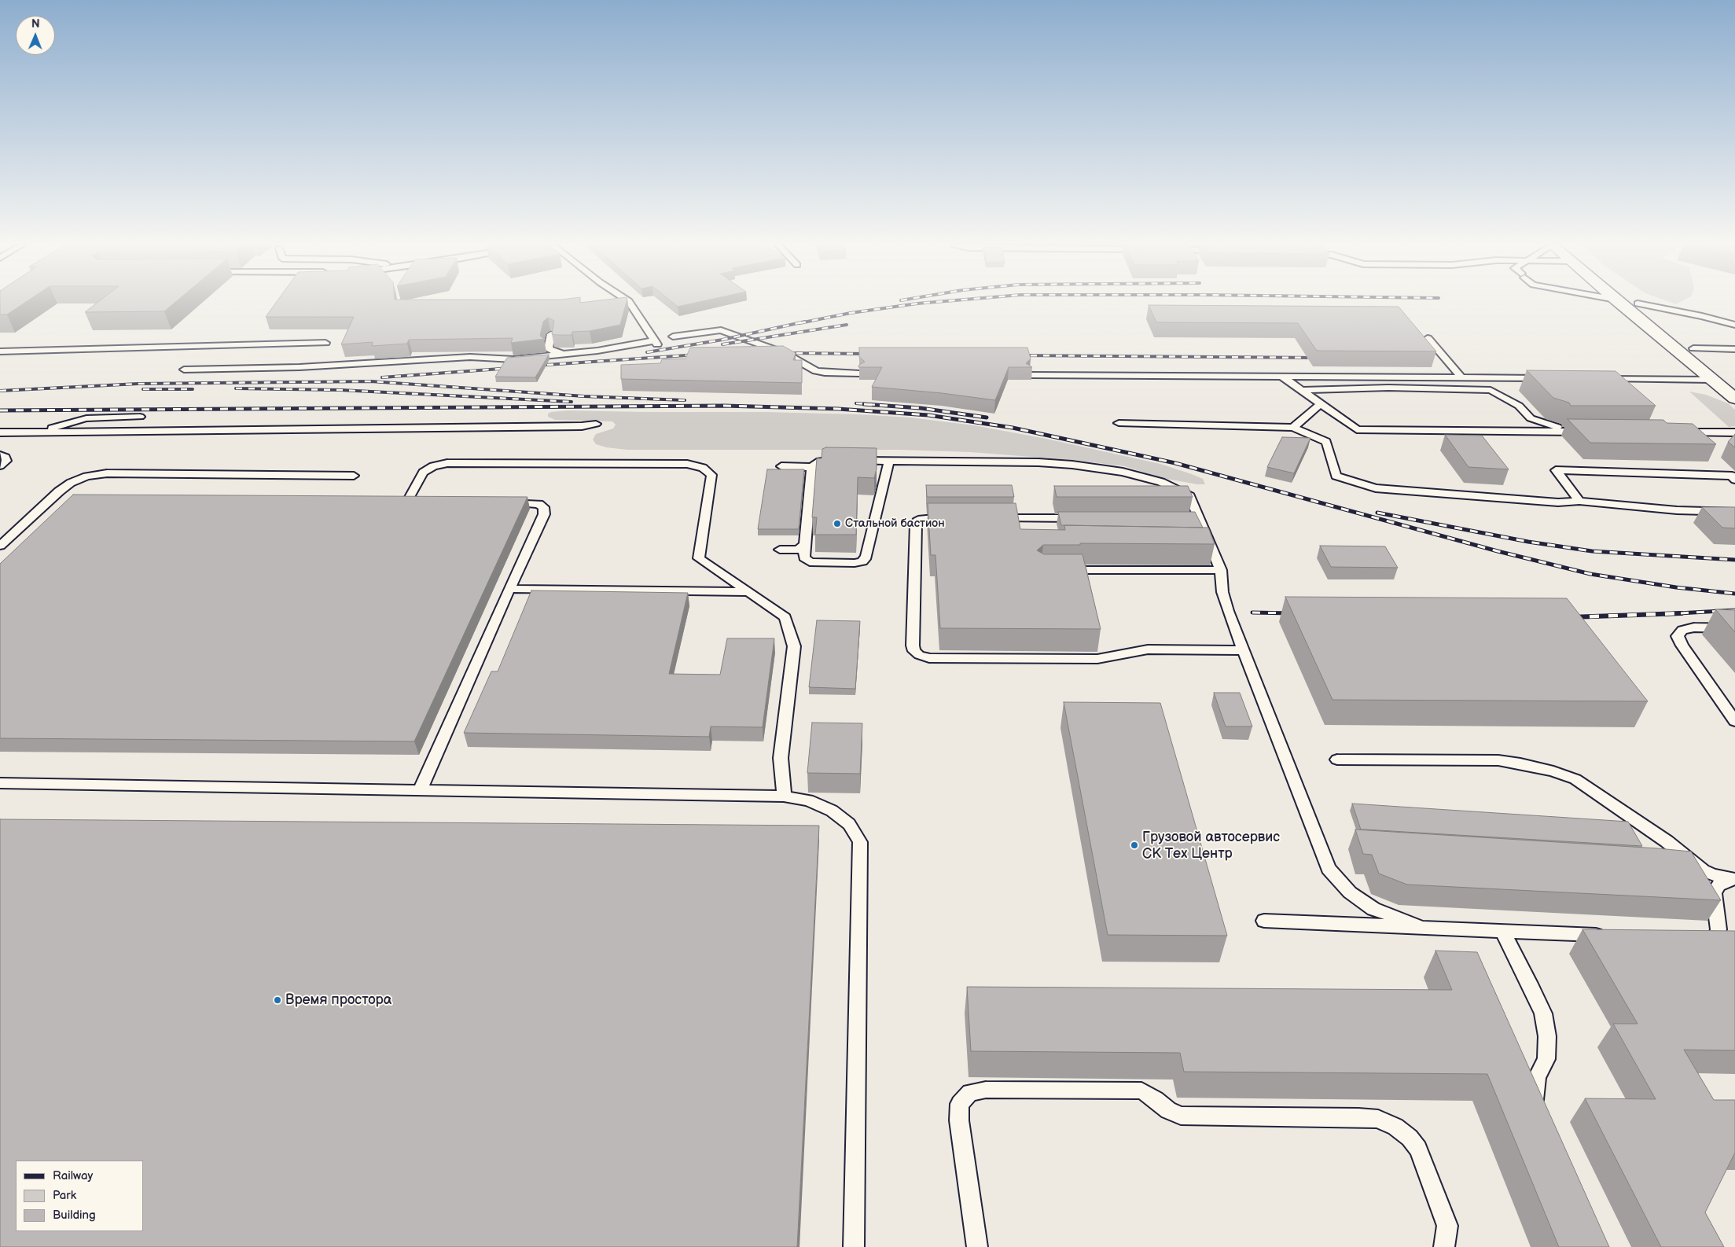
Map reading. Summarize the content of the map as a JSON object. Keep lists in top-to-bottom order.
{
  "places": ["Стальной бастион", "Грузовой автосервис СК Тех Центр", "Время простора"],
  "legend": ["Railway", "Park", "Building"],
  "north": "top"
}
